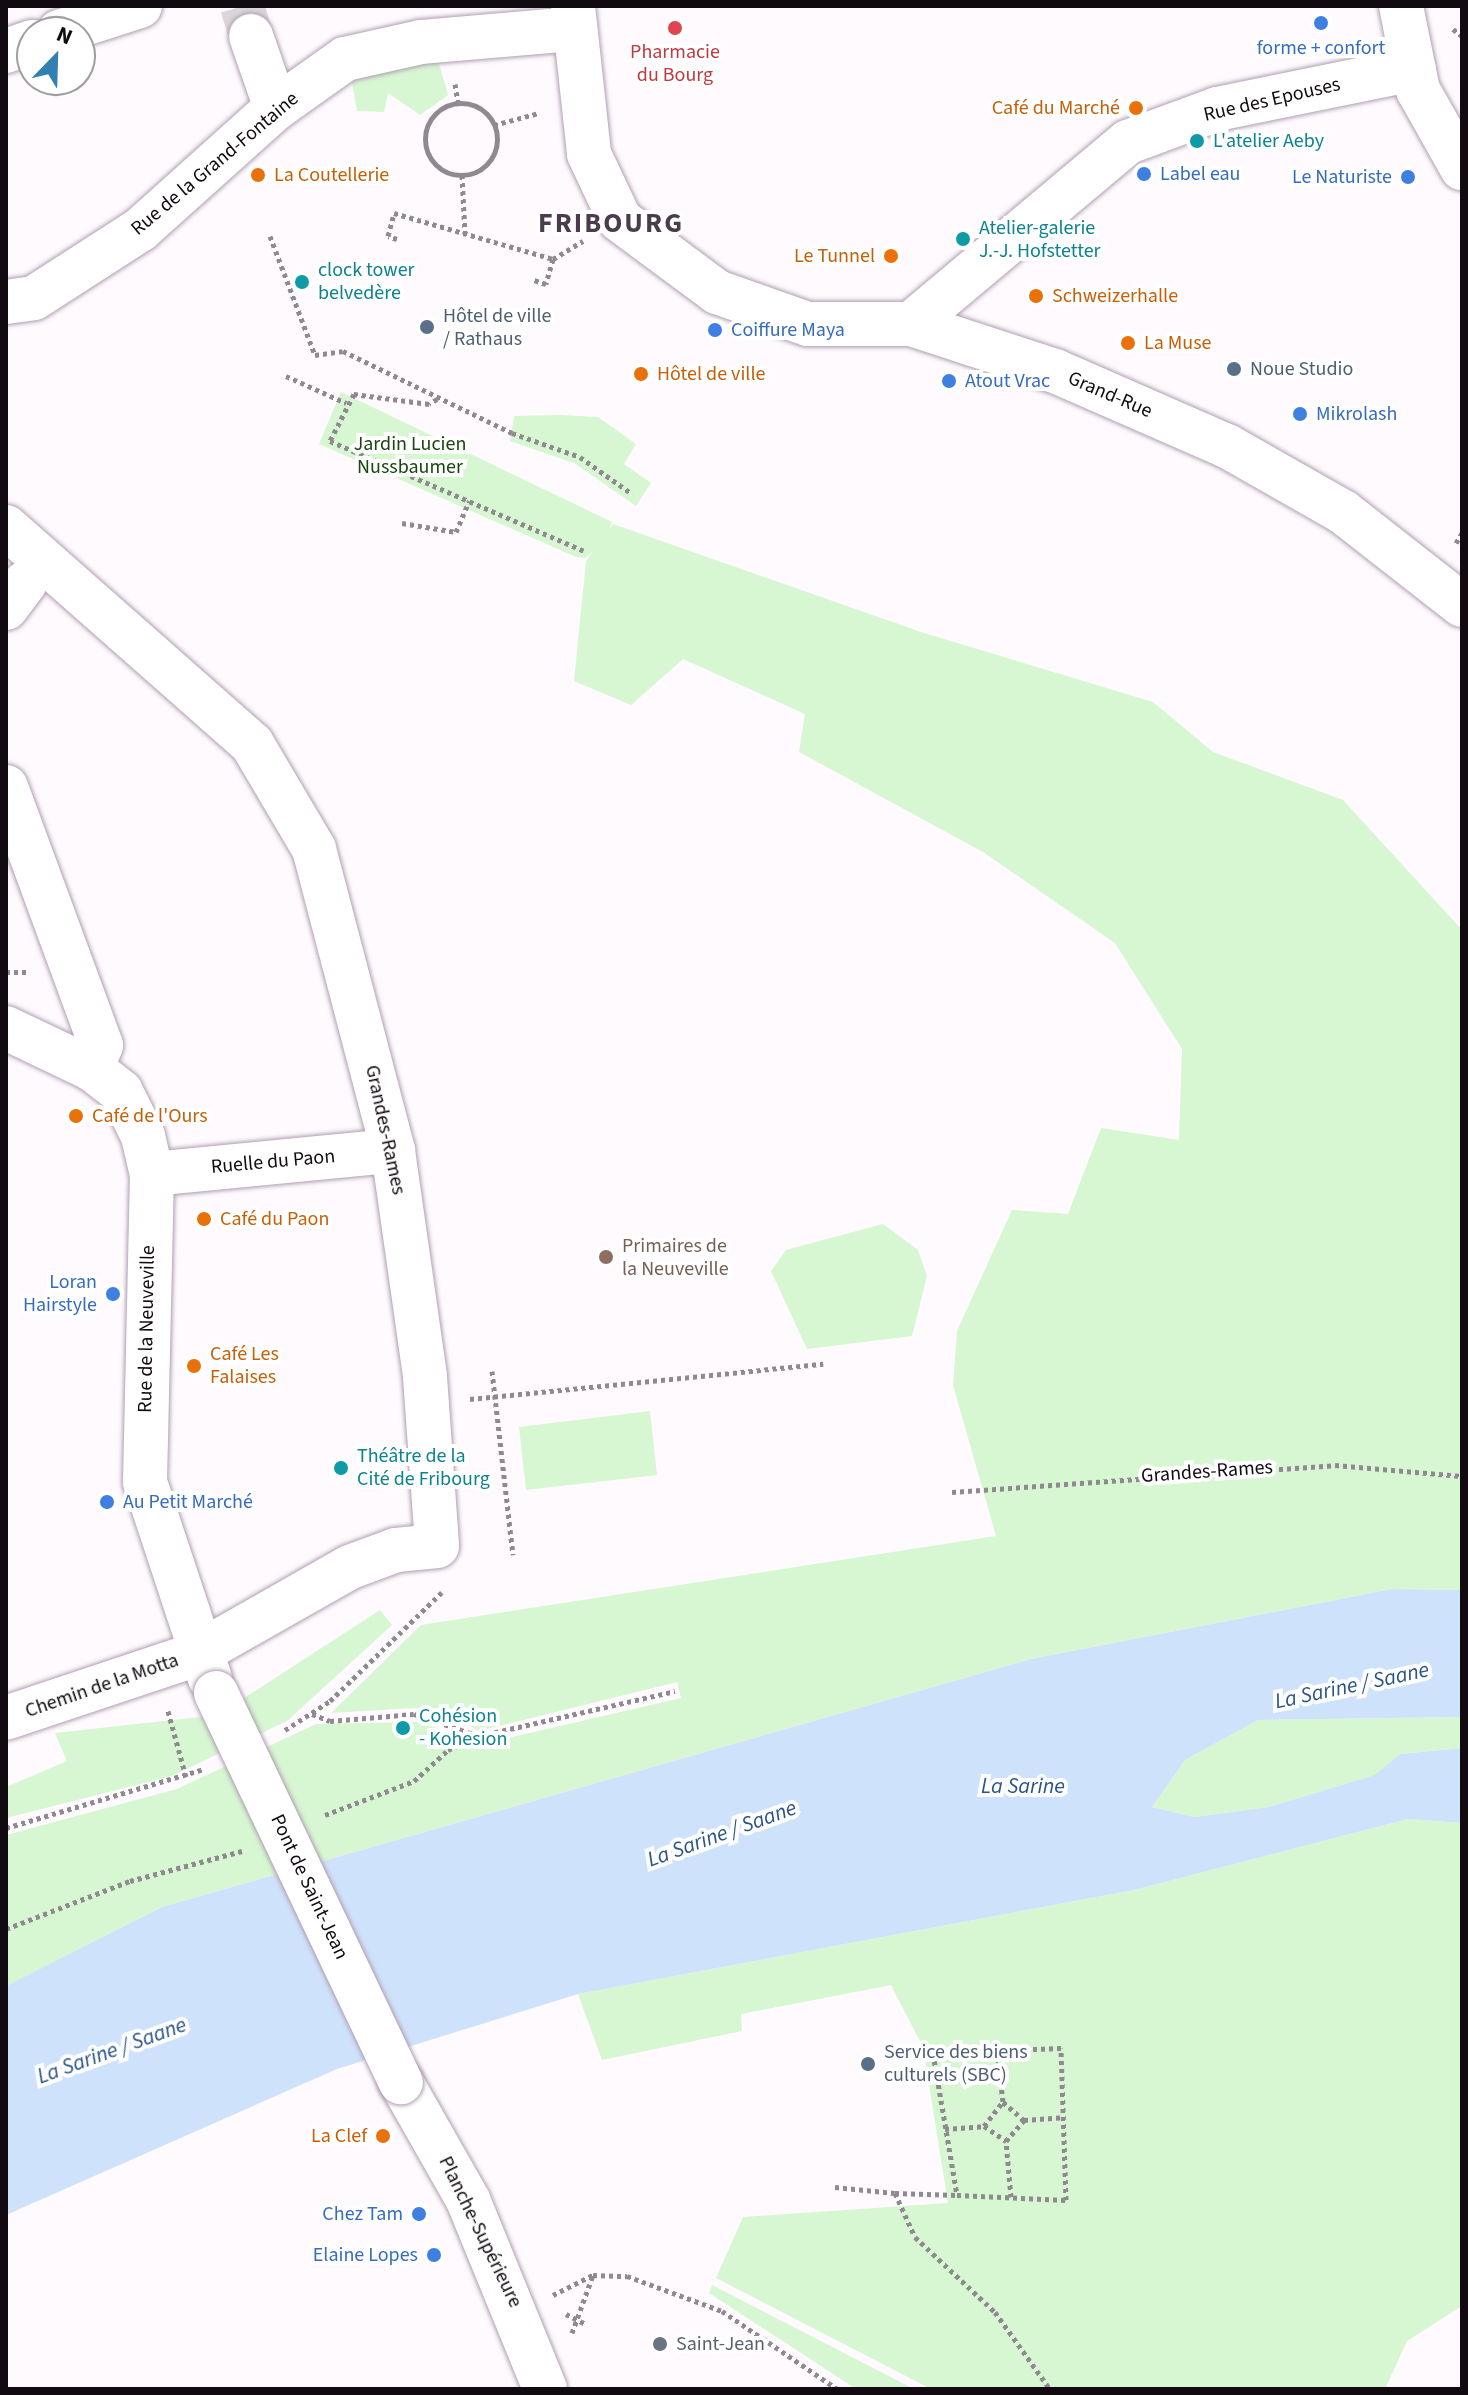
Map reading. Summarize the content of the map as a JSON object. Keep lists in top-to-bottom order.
{
  "streets": {
    "street": [
      "Rue des Epouses",
      "Rue de la Grand-Fontaine",
      "Grand-Rue",
      "Grandes-Rames",
      "Ruelle du Paon",
      "Rue de la Neuveville",
      "Chemin de la Motta",
      "Pont de Saint-Jean",
      "Planche-Supérieure"
    ]
  },
  "crossings": [
    ["Rue des Epouses", "Grand-Rue"],
    ["Rue de la Grand-Fontaine", "Grand-Rue"],
    ["Grandes-Rames", "Ruelle du Paon"],
    ["Grandes-Rames", "Rue de la Neuveville"],
    ["Grandes-Rames", "Chemin de la Motta"],
    ["Ruelle du Paon", "Rue de la Neuveville"],
    ["Rue de la Neuveville", "Chemin de la Motta"],
    ["Rue de la Neuveville", "Pont de Saint-Jean"],
    ["Pont de Saint-Jean", "Planche-Supérieure"]
  ],
  "districts": ["FRIBOURG"],
  "water": ["La Sarine / Saane", "La Sarine"],
  "parks": ["Jardin Lucien Nussbaumer"],
  "places": [
    "forme + confort",
    "Pharmacie du Bourg",
    "Café du Marché",
    "L'atelier Aeby",
    "Label eau",
    "La Coutellerie",
    "Le Naturiste",
    "Atelier-galerie J.-J. Hofstetter",
    "Le Tunnel",
    "clock tower belvedère",
    "Schweizerhalle",
    "Hôtel de ville / Rathaus",
    "Coiffure Maya",
    "La Muse",
    "Noue Studio",
    "Hôtel de ville",
    "Atout Vrac",
    "Mikrolash",
    "Café de l'Ours",
    "Café du Paon",
    "Primaires de la Neuveville",
    "Loran Hairstyle",
    "Café Les Falaises",
    "Théâtre de la Cité de Fribourg",
    "Au Petit Marché",
    "Cohésion - Kohesion",
    "Service des biens culturels (SBC)",
    "La Clef",
    "Chez Tam",
    "Elaine Lopes",
    "Saint-Jean"
  ],
  "north": "top right"
}
